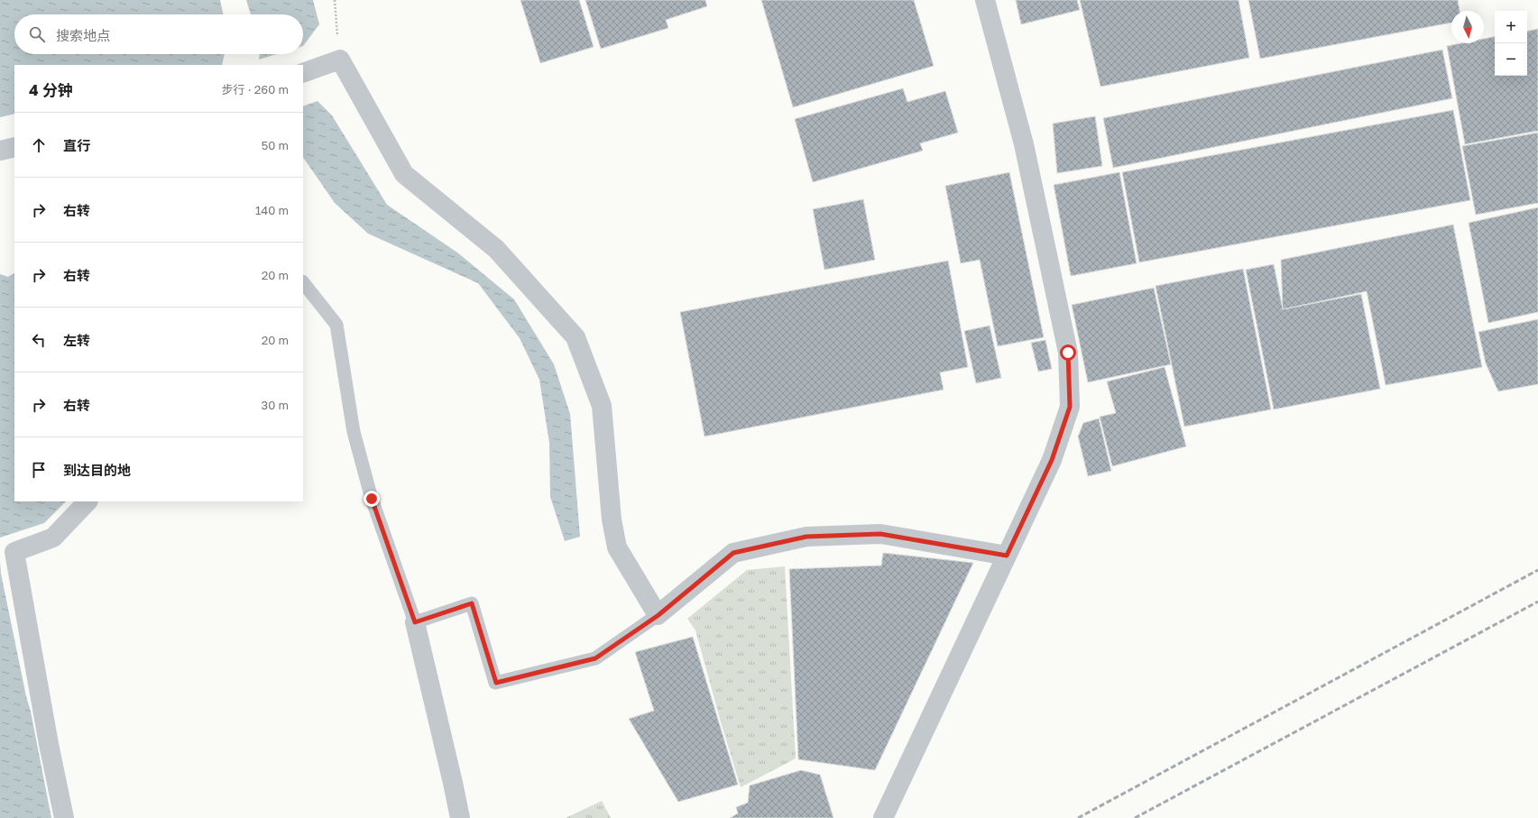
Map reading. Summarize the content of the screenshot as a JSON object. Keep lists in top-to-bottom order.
{
  "north": "bottom",
  "page": {
    "map_buttons": ["+", "−"],
    "search": "搜索地点",
    "heading": ["4 分钟", "步行 · 260 m"],
    "list": [
      ["直行", "50 m"],
      ["右转", "140 m"],
      ["右转", "20 m"],
      ["左转", "20 m"],
      ["右转", "30 m"],
      "到达目的地"
    ]
  }
}
